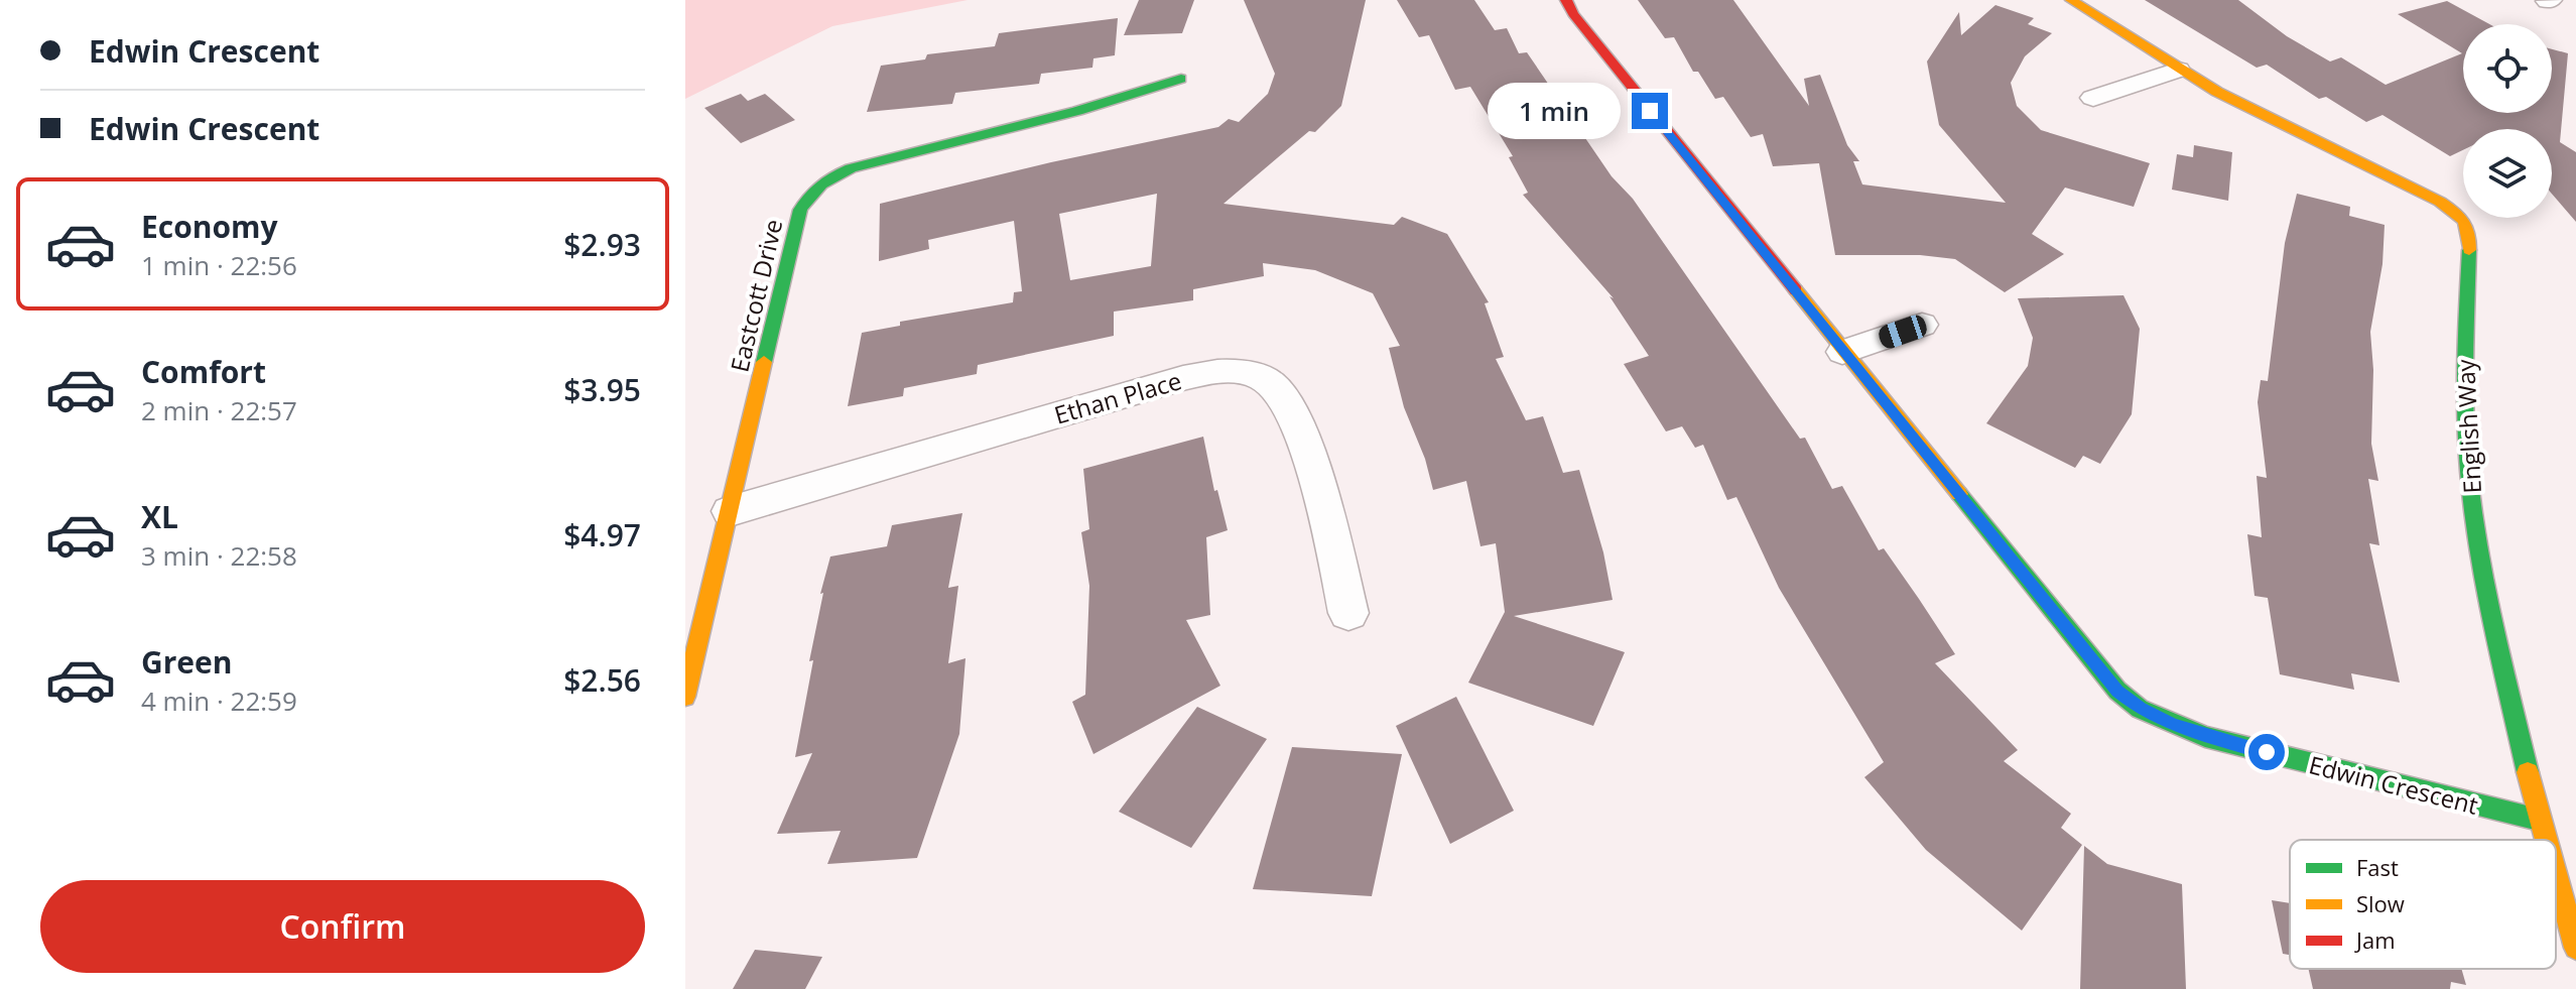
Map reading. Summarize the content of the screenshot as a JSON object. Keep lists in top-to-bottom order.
{
  "streets": {
    "street": [
      "Eastcott Drive",
      "Ethan Place",
      "English Way",
      "Edwin Crescent"
    ]
  },
  "crossings": [
    ["Eastcott Drive", "Ethan Place"],
    ["English Way", "Edwin Crescent"]
  ],
  "legend": ["Fast", "Slow", "Jam"],
  "page": {
    "banner": ["Edwin Crescent", "Edwin Crescent"],
    "bubble": "1 min",
    "list": [
      {
        "name": "Economy",
        "note": "1 min · 22:56",
        "value": "$2.93"
      },
      {
        "name": "Comfort",
        "note": "2 min · 22:57",
        "value": "$3.95"
      },
      {
        "name": "XL",
        "note": "3 min · 22:58",
        "value": "$4.97"
      },
      {
        "name": "Green",
        "note": "4 min · 22:59",
        "value": "$2.56"
      }
    ],
    "buttons": "Confirm"
  }
}
